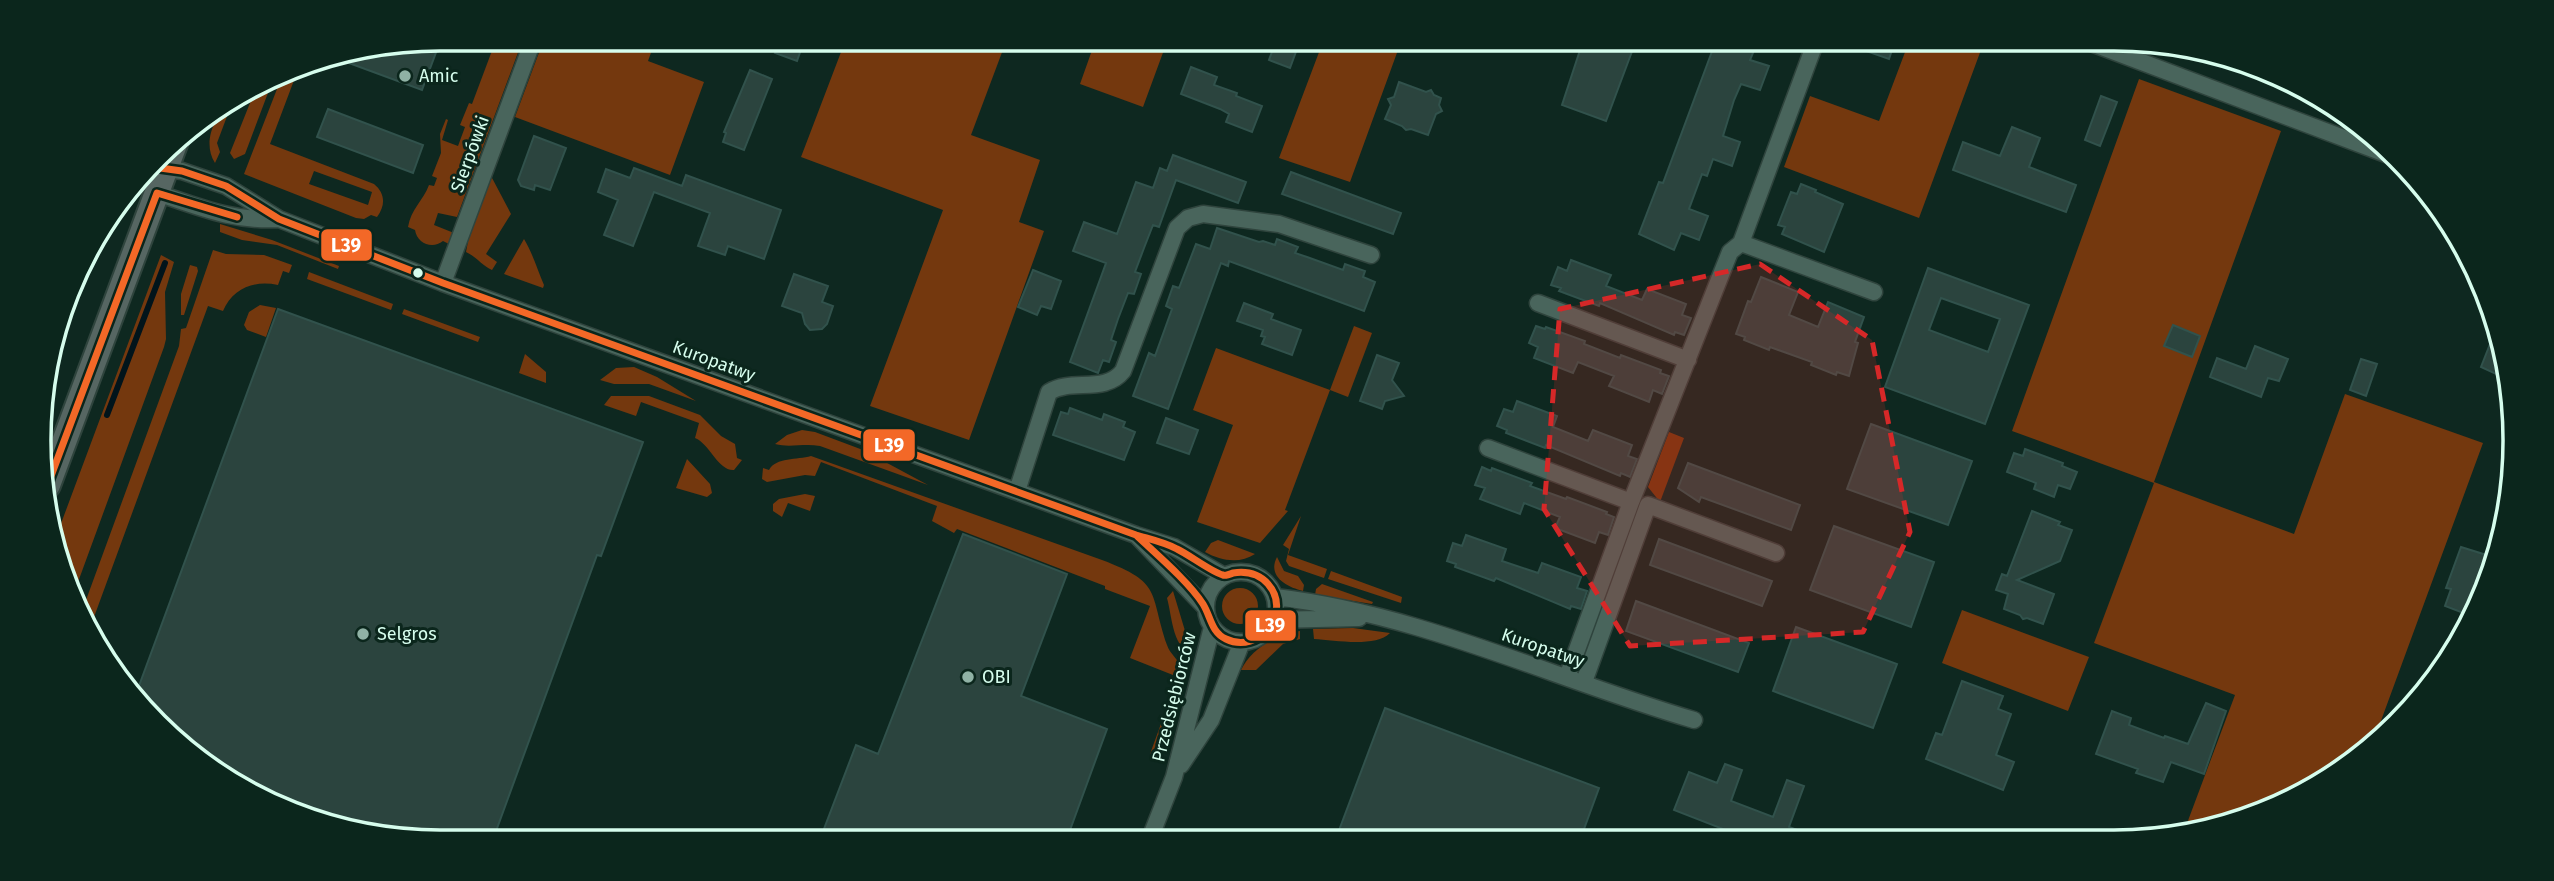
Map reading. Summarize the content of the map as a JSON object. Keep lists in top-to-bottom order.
{
  "streets": {
    "street": ["Sierpówki", "Kuropatwy", "Przedsiębiorców"]
  },
  "crossings": [
    ["Sierpówki", "Kuropatwy"],
    ["Kuropatwy", "Przedsiębiorców"]
  ],
  "places": ["Amic", "Selgros", "OBI"],
  "lines": ["transit line L39"]
}
